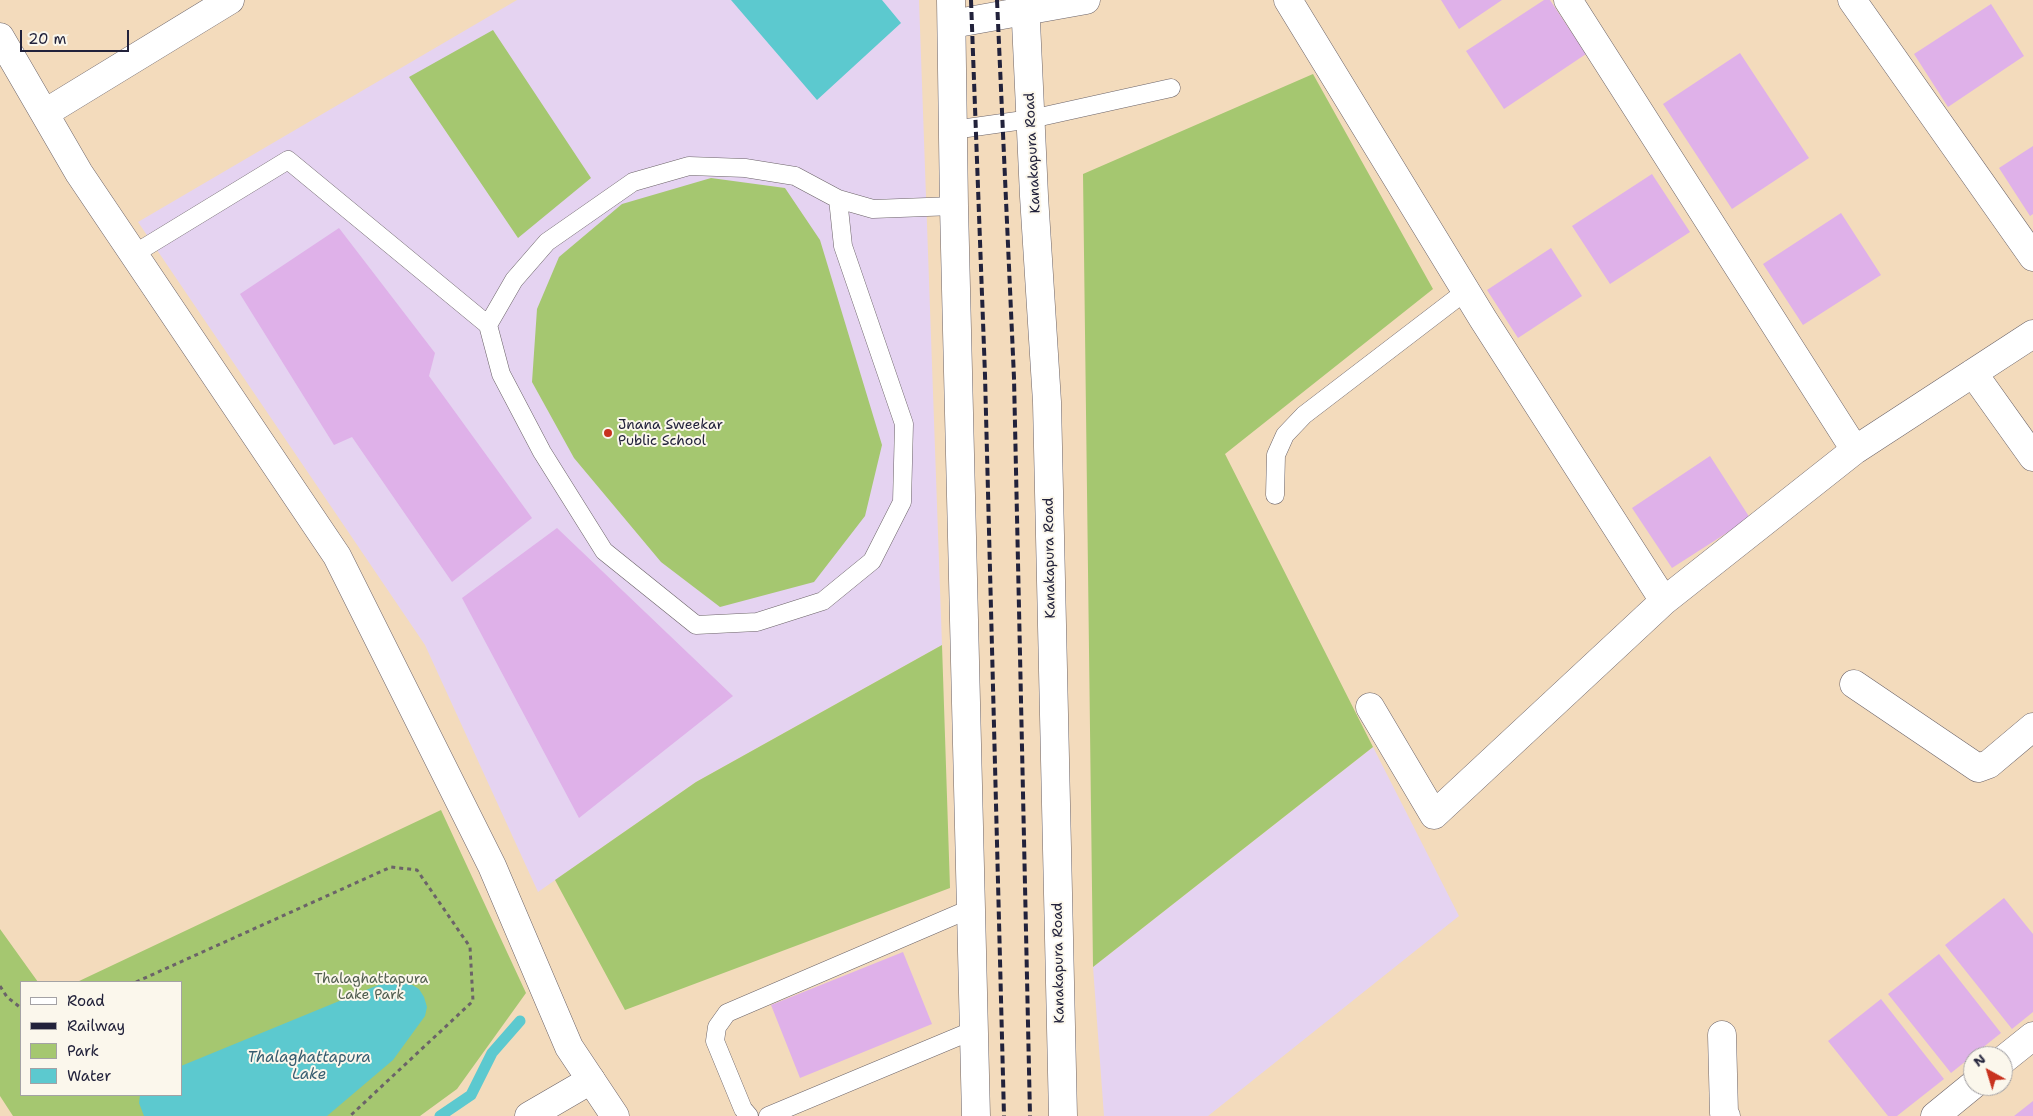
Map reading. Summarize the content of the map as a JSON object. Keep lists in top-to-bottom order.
{
  "streets": {
    "main road": ["Kanakapura Road"]
  },
  "water": ["Thalaghattapura Lake"],
  "parks": ["Thalaghattapura Lake Park"],
  "places": ["Jnana Sweekar Public School"],
  "legend": [
    "Road",
    "Railway",
    "Park",
    "Water"
  ],
  "scale_bar": "20 m",
  "north": "top left"
}
